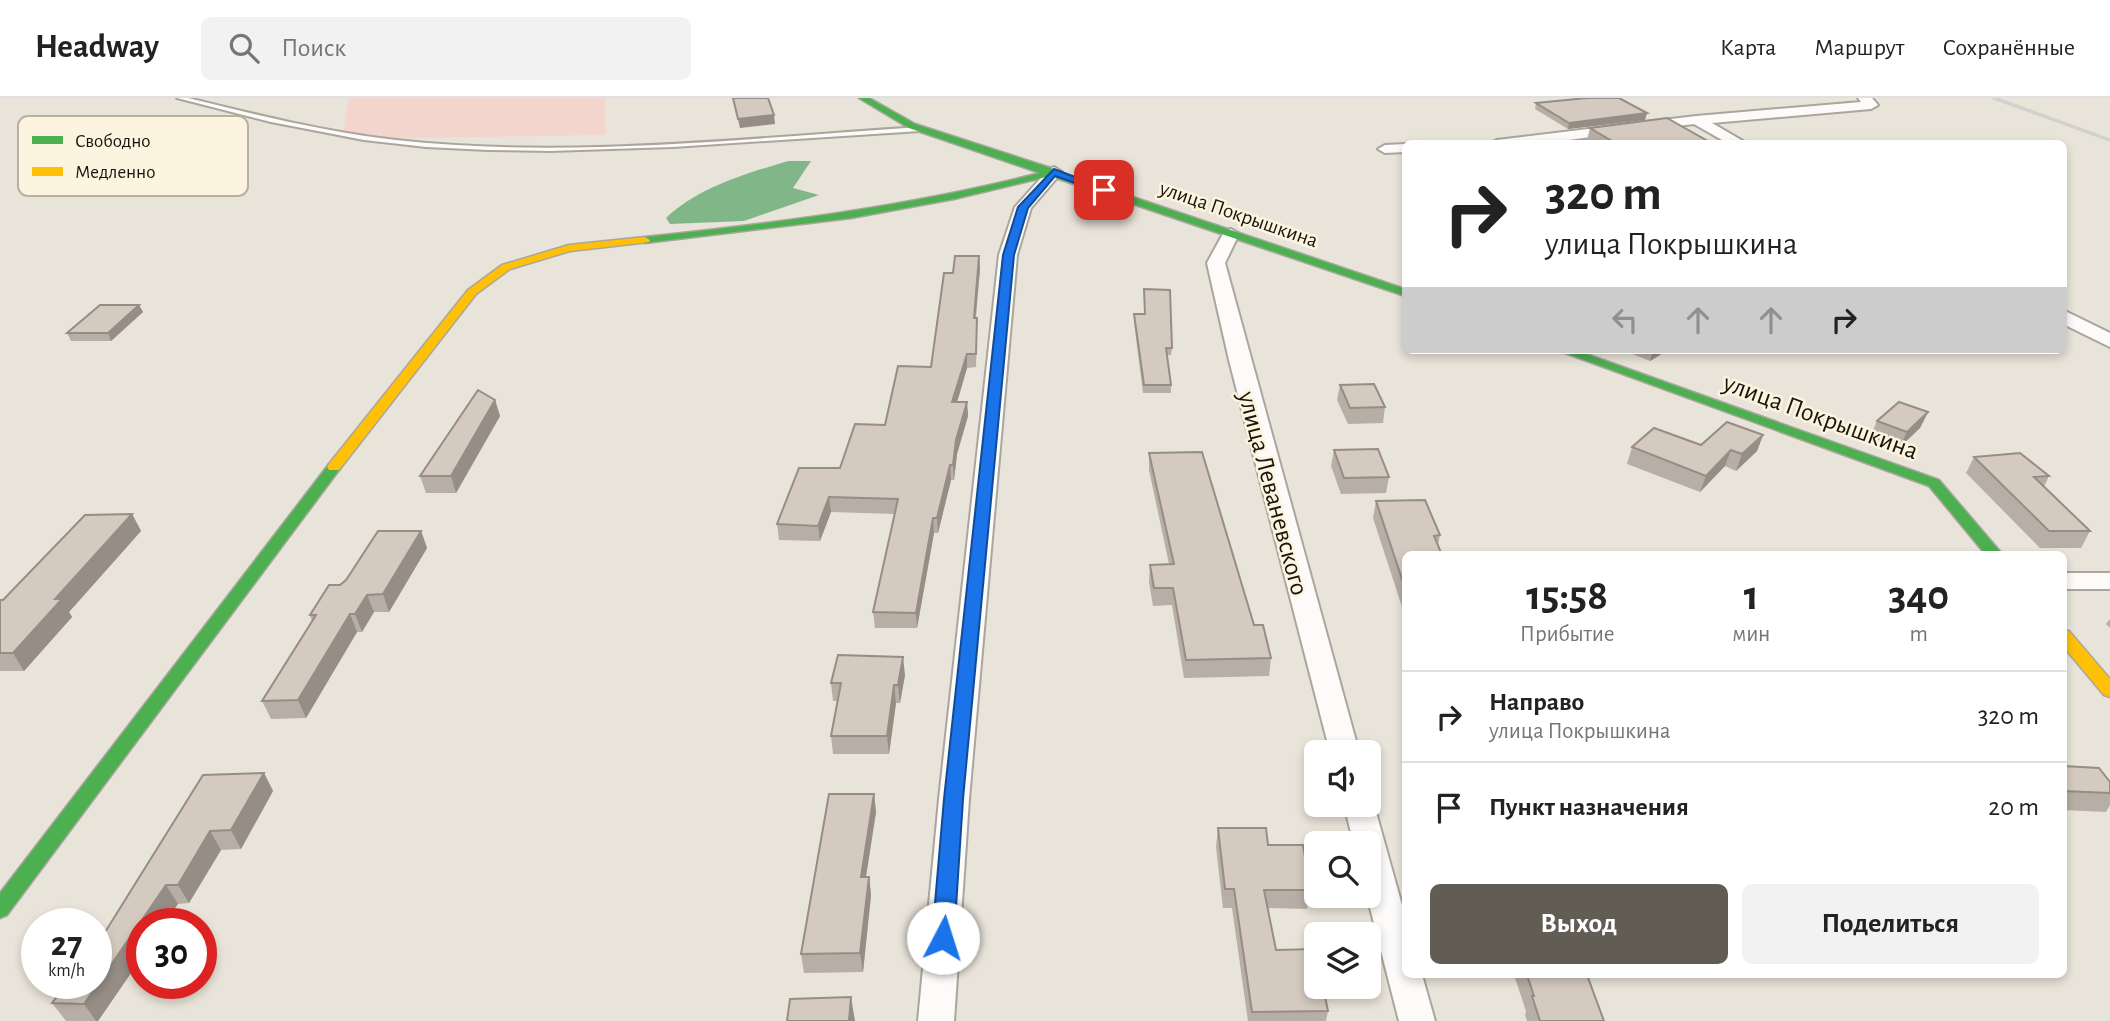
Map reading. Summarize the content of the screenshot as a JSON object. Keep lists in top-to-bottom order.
{
  "streets": {
    "street": ["улица Покрышкина", "улица Леваневского"]
  },
  "crossings": [
    ["улица Покрышкина", "улица Леваневского"]
  ],
  "legend": ["Свободно", "Медленно"],
  "page": {
    "header": "Headway",
    "search": "Поиск",
    "nav": ["Карта", "Маршрут", "Сохранённые"],
    "turn": ["320 m", "улица Покрышкина"],
    "eta": [
      "15:58",
      "Прибытие",
      "1",
      "мин",
      "340",
      "m"
    ],
    "list": [
      {
        "name": "Направо",
        "note": "улица Покрышкина",
        "value": "320 m"
      },
      {
        "name": "Пункт назначения",
        "value": "20 m"
      }
    ],
    "buttons": ["Выход", "Поделиться"],
    "speed": "27 km/h",
    "limit": "30"
  }
}
